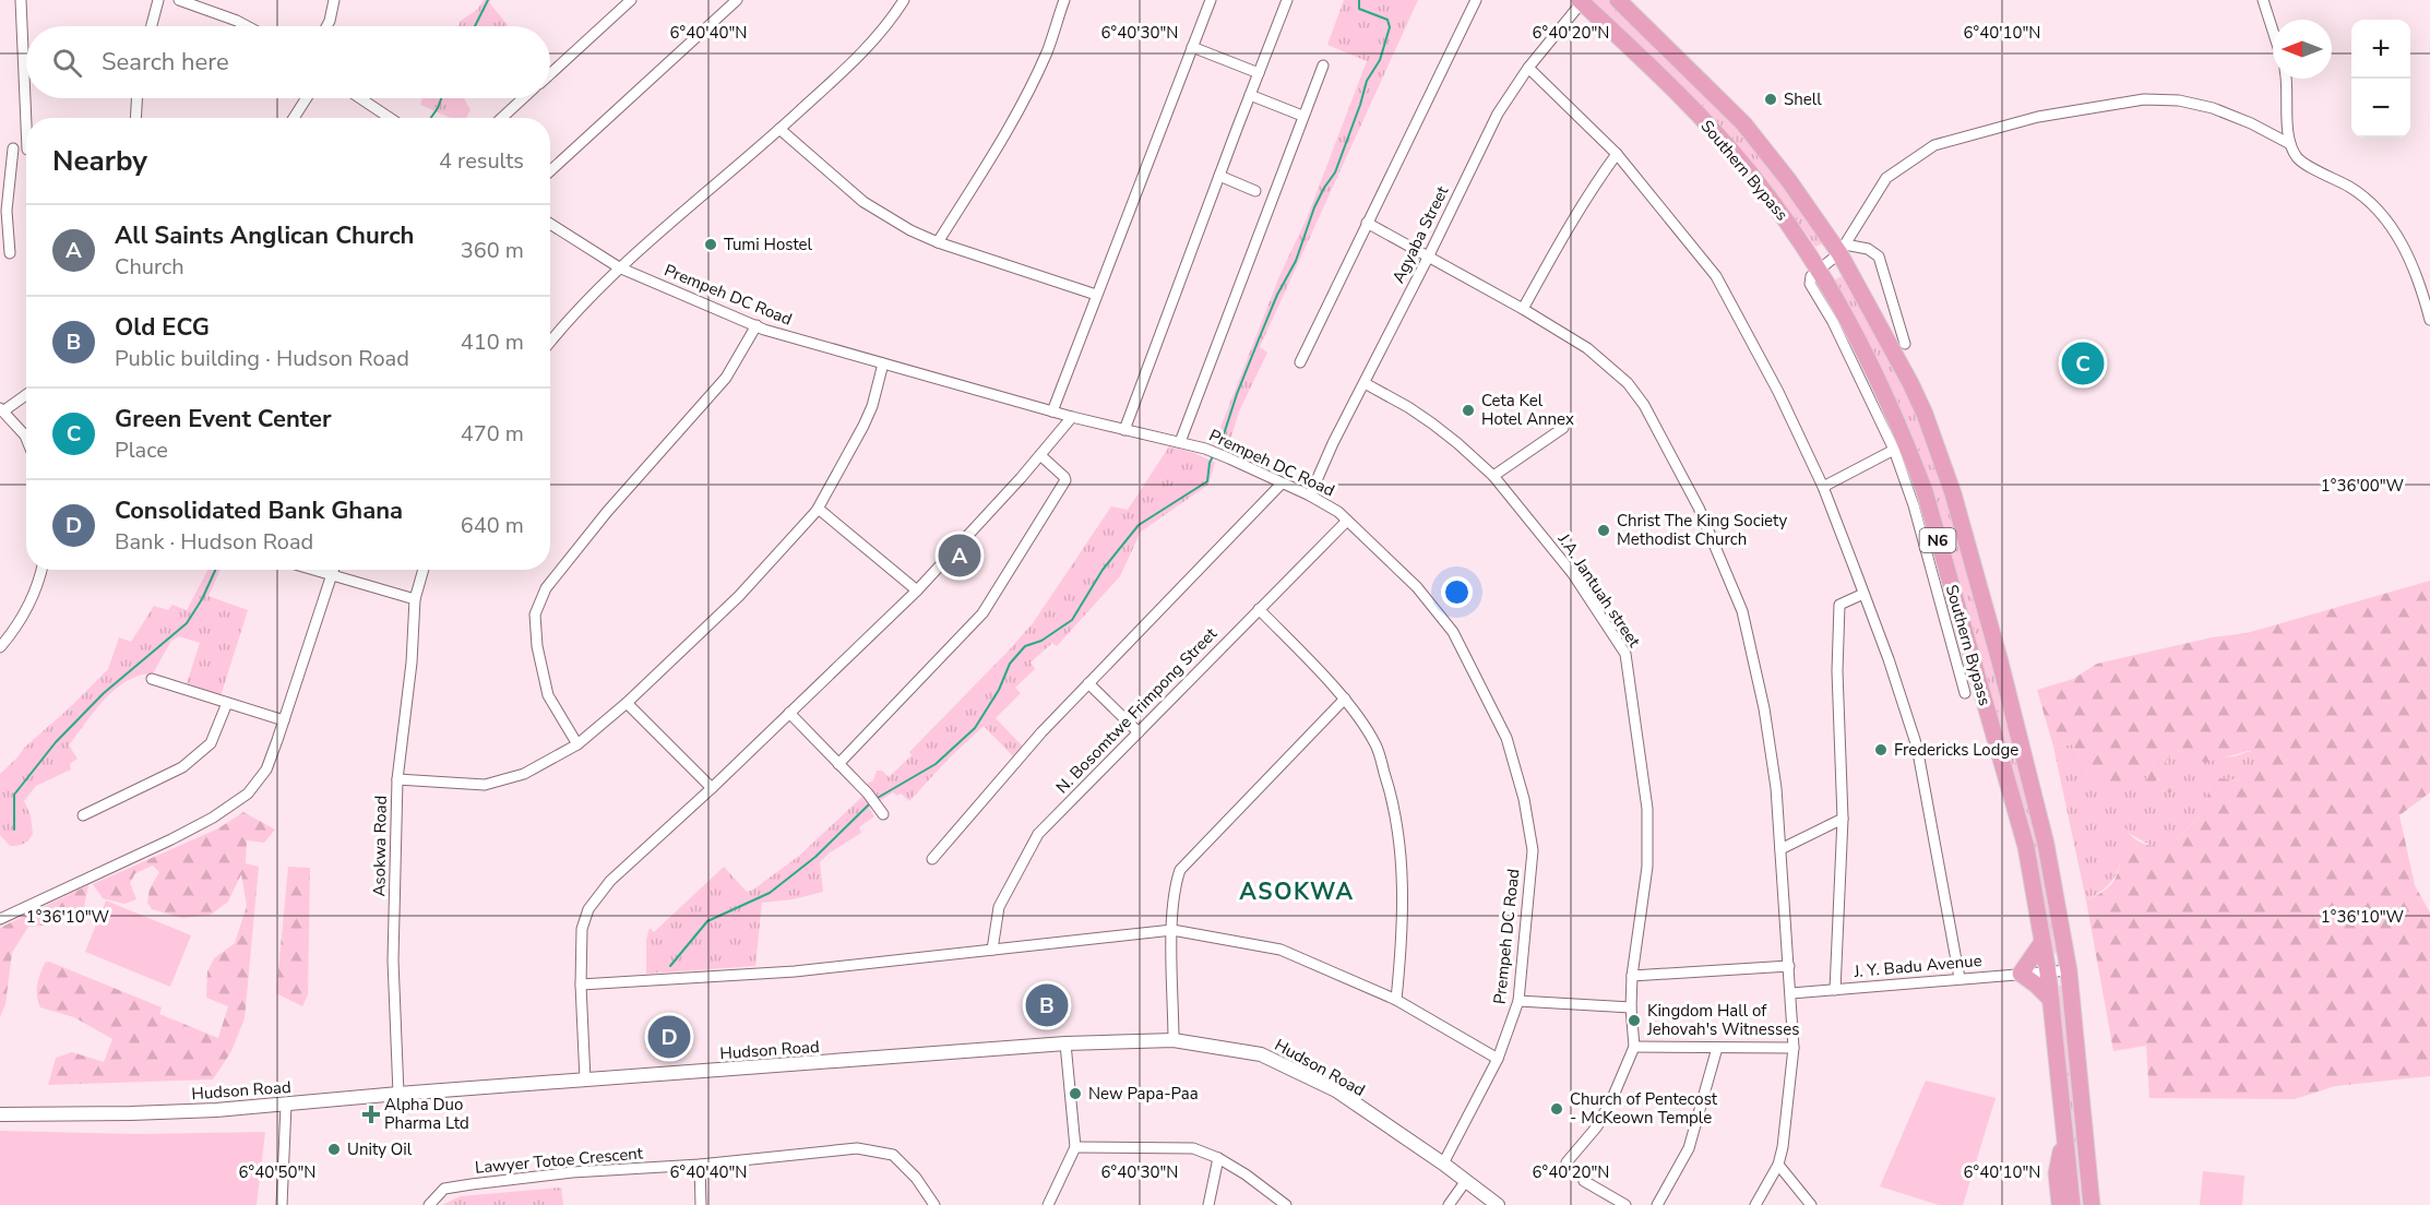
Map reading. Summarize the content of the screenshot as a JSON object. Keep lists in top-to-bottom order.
{
  "streets": {
    "highway": ["Southern Bypass", "N6"],
    "street": [
      "Agyaba Street",
      "Prempeh DC Road",
      "J.A. Jantuah street",
      "N. Bosomtwe Frimpong Street",
      "Asokwa Road",
      "J. Y. Badu Avenue",
      "Hudson Road",
      "Lawyer Totoe Crescent"
    ]
  },
  "crossings": [
    ["Southern Bypass", "Agyaba Street"],
    ["Southern Bypass", "J. Y. Badu Avenue"],
    ["Agyaba Street", "Prempeh DC Road"],
    ["Agyaba Street", "J.A. Jantuah street"],
    ["Prempeh DC Road", "N. Bosomtwe Frimpong Street"],
    ["Prempeh DC Road", "Hudson Road"],
    ["Asokwa Road", "Hudson Road"]
  ],
  "districts": ["ASOKWA"],
  "places": {
    "other": [
      "Shell",
      "Tumi Hostel",
      "Ceta Kel Hotel Annex",
      "Christ The King Society Methodist Church",
      "Fredericks Lodge",
      "Kingdom Hall of Jehovah's Witnesses",
      "New Papa-Paa",
      "Church of Pentecost - McKeown Temple",
      "Unity Oil"
    ],
    "health": ["Alpha Duo Pharma Ltd"]
  },
  "north": "left",
  "page": {
    "map_buttons": ["+", "−"],
    "search": "Search here",
    "heading": ["Nearby", "4 results"],
    "list": [
      {
        "mark": "A",
        "name": "All Saints Anglican Church",
        "note": "Church",
        "value": "360 m"
      },
      {
        "mark": "B",
        "name": "Old ECG",
        "note": "Public building · Hudson Road",
        "value": "410 m"
      },
      {
        "mark": "C",
        "name": "Green Event Center",
        "note": "Place",
        "value": "470 m"
      },
      {
        "mark": "D",
        "name": "Consolidated Bank Ghana",
        "note": "Bank · Hudson Road",
        "value": "640 m"
      }
    ],
    "pins": [
      "C",
      "A",
      "B",
      "D"
    ]
  },
  "coordinates": [
    "6°40'40\"N",
    "6°40'30\"N",
    "6°40'20\"N",
    "6°40'10\"N",
    "1°36'00\"W",
    "1°36'10\"W",
    "6°40'50\"N"
  ]
}
